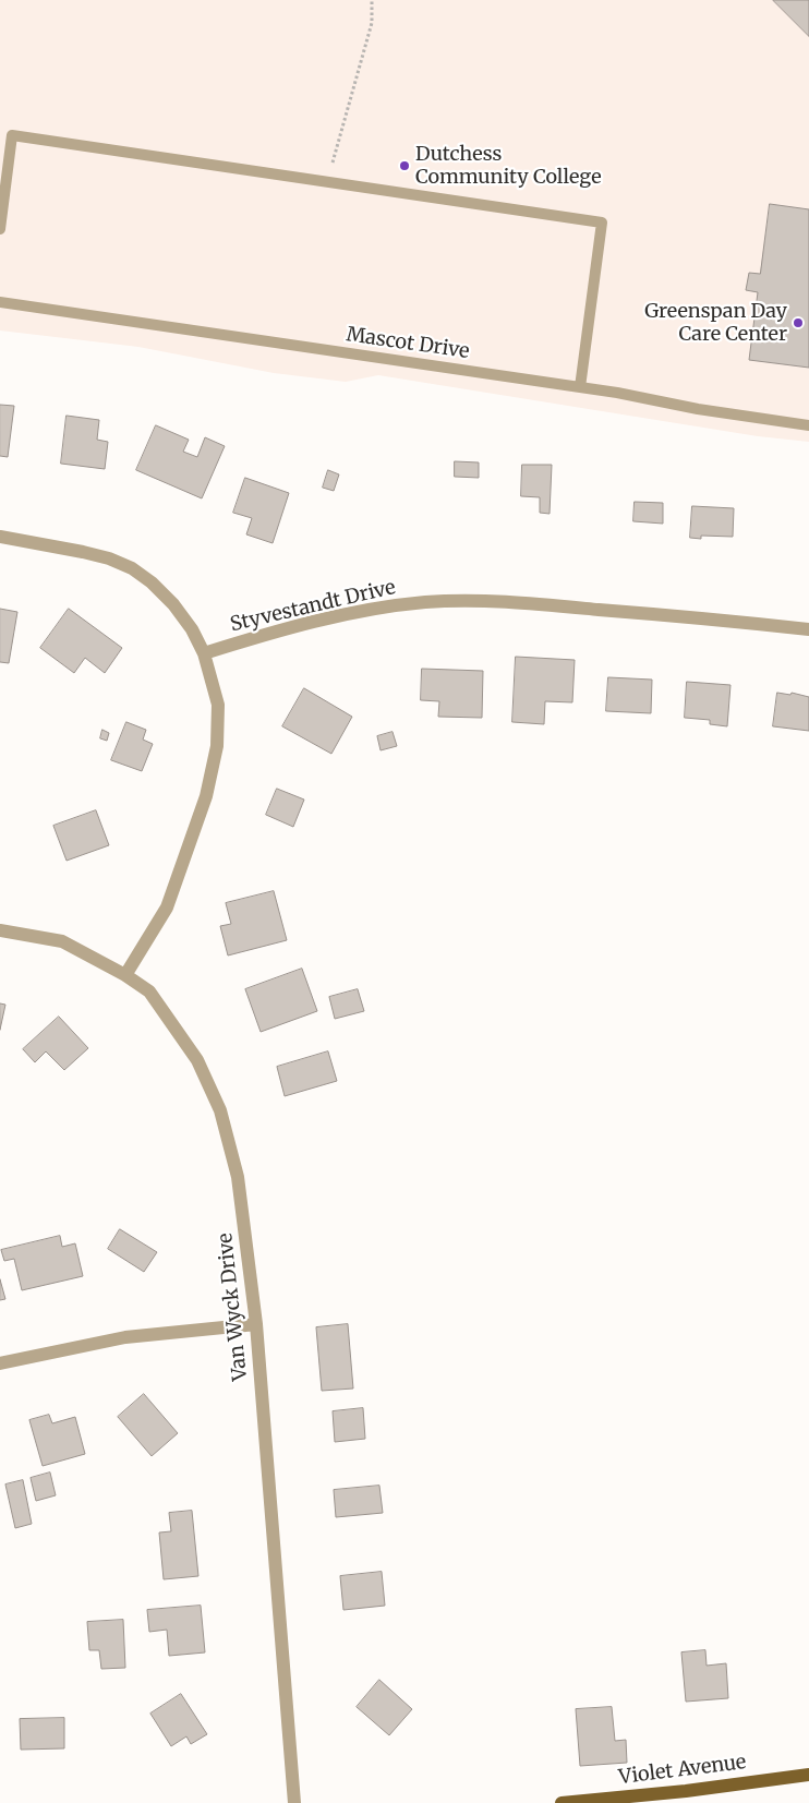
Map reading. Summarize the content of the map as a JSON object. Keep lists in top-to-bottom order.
{
  "streets": {
    "main road": ["Violet Avenue"],
    "street": ["Styvestandt Drive", "Van Wyck Drive"],
    "lane": ["Mascot Drive"]
  },
  "places": ["Dutchess Community College", "Greenspan Day Care Center"]
}
